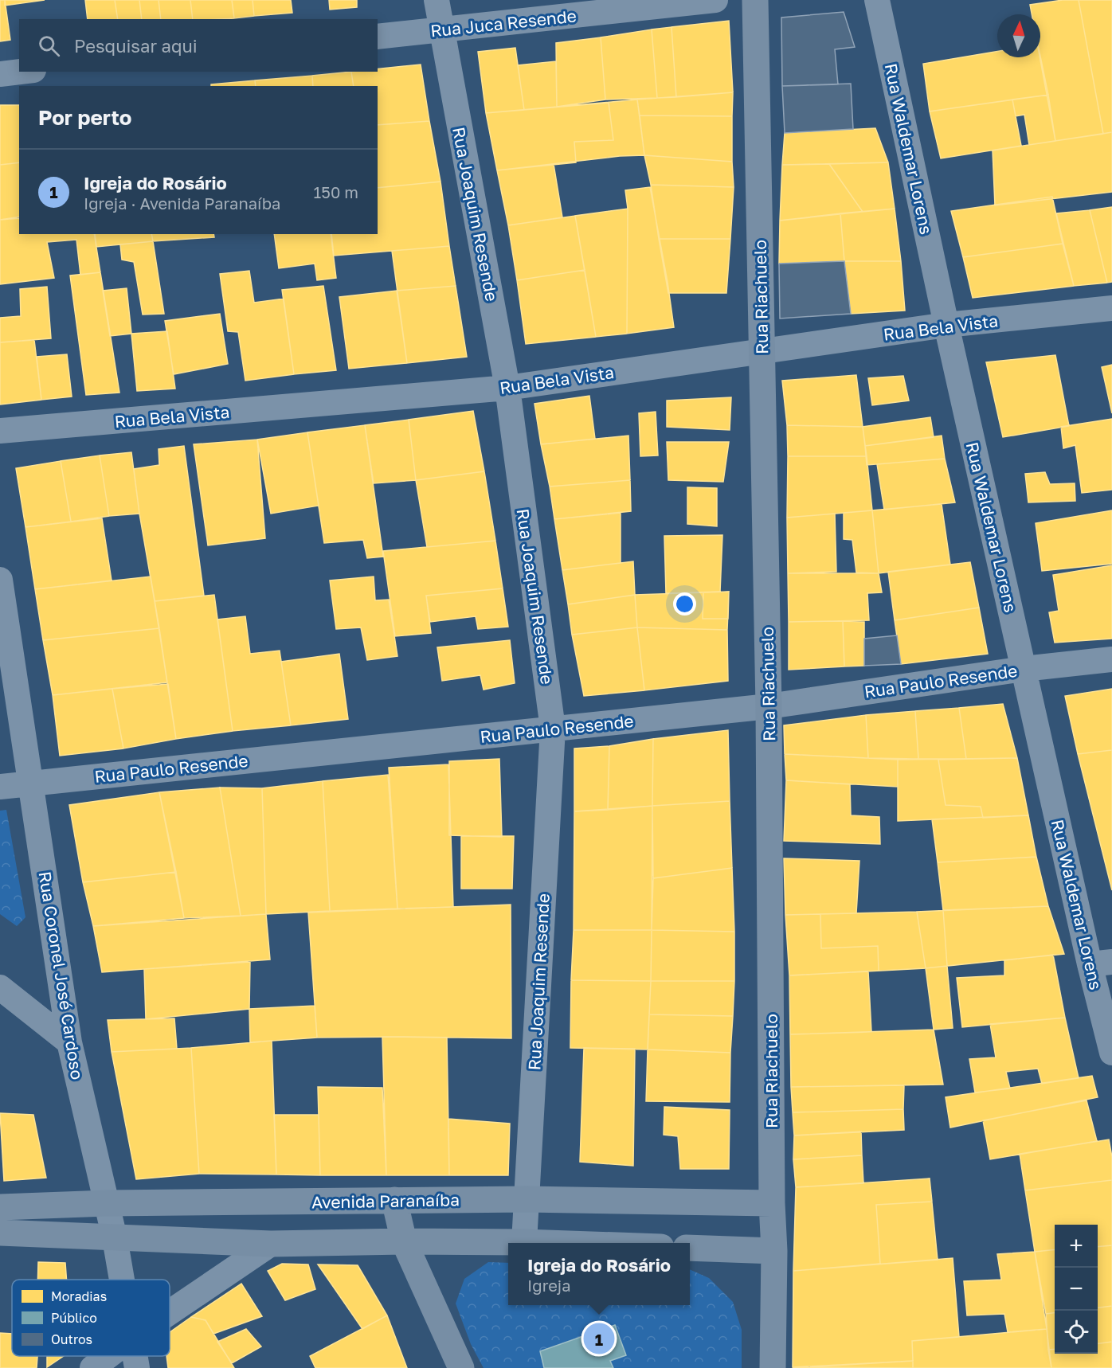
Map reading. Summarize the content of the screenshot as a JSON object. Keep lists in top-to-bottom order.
{
  "streets": {
    "main road": ["Rua Riachuelo", "Avenida Paranaíba"],
    "street": [
      "Rua Juca Resende",
      "Rua Waldemar Lorens",
      "Rua Joaquim Resende",
      "Rua Bela Vista",
      "Rua Paulo Resende",
      "Rua Coronel José Cardoso"
    ]
  },
  "crossings": [
    ["Rua Juca Resende", "Rua Joaquim Resende"],
    ["Rua Waldemar Lorens", "Rua Bela Vista"],
    ["Rua Waldemar Lorens", "Rua Paulo Resende"],
    ["Rua Joaquim Resende", "Rua Bela Vista"],
    ["Rua Joaquim Resende", "Rua Paulo Resende"],
    ["Rua Joaquim Resende", "Avenida Paranaíba"],
    ["Rua Riachuelo", "Rua Bela Vista"],
    ["Rua Riachuelo", "Rua Paulo Resende"],
    ["Rua Riachuelo", "Avenida Paranaíba"],
    ["Rua Paulo Resende", "Rua Coronel José Cardoso"],
    ["Rua Coronel José Cardoso", "Avenida Paranaíba"]
  ],
  "legend": ["Moradias", "Público", "Outros"],
  "north": "top",
  "page": {
    "search": "Pesquisar aqui",
    "heading": "Por perto",
    "list": [
      {
        "mark": "1",
        "name": "Igreja do Rosário",
        "note": "Igreja · Avenida Paranaíba",
        "value": "150 m"
      }
    ],
    "map_buttons": ["+", "−"],
    "popup": ["Igreja do Rosário", "Igreja"],
    "pins": "1"
  }
}
